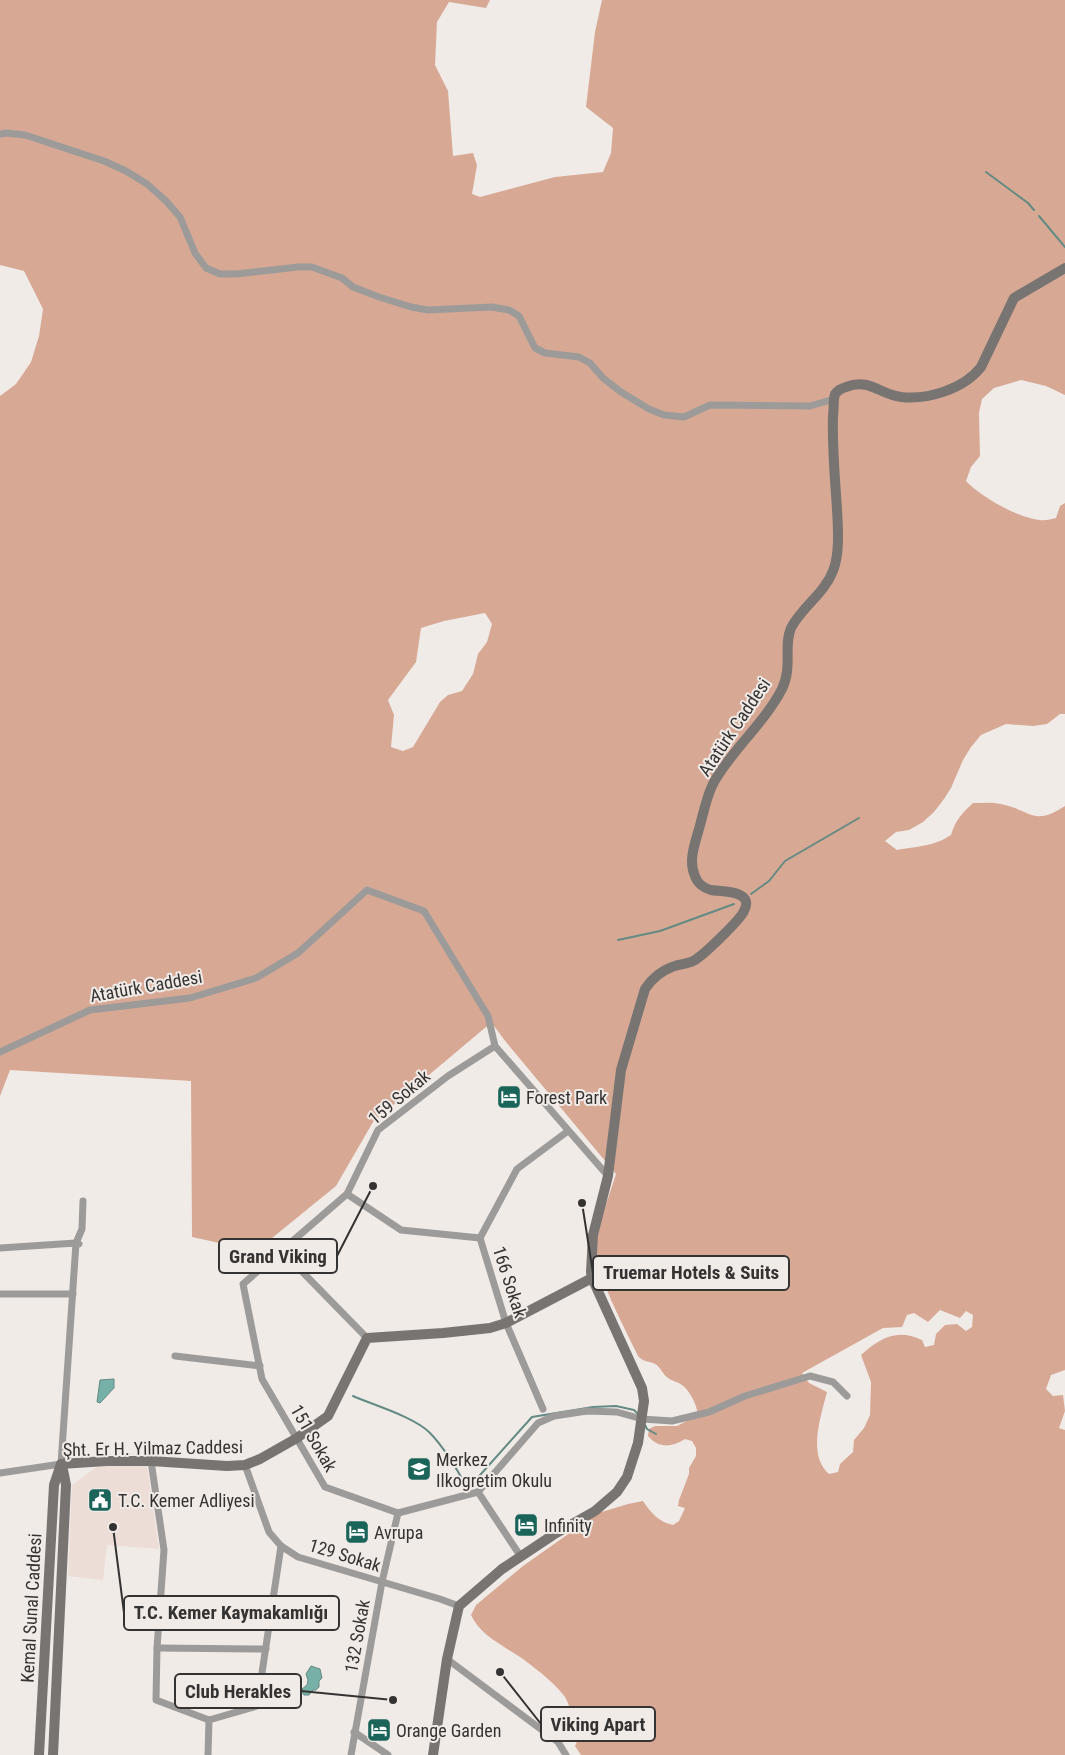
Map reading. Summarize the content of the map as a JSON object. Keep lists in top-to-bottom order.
{
  "streets": {
    "street": [
      "Atatürk Caddesi",
      "159 Sokak",
      "166 Sokak",
      "151 Sokak",
      "Şht. Er H. Yilmaz Caddesi",
      "129 Sokak",
      "Kemal Sunal Caddesi",
      "132 Sokak"
    ]
  },
  "crossings": [
    ["Atatürk Caddesi", "159 Sokak"],
    ["Atatürk Caddesi", "166 Sokak"],
    ["Atatürk Caddesi", "129 Sokak"],
    ["151 Sokak", "Şht. Er H. Yilmaz Caddesi"],
    ["151 Sokak", "132 Sokak"],
    ["Şht. Er H. Yilmaz Caddesi", "129 Sokak"],
    ["Şht. Er H. Yilmaz Caddesi", "Kemal Sunal Caddesi"],
    ["129 Sokak", "132 Sokak"]
  ],
  "places": {
    "hotel": [
      "Forest Park",
      "Infinity",
      "Avrupa",
      "Orange Garden"
    ],
    "other": [
      "Grand Viking",
      "Truemar Hotels & Suits",
      "T.C. Kemer Kaymakamlığı",
      "Viking Apart",
      "Club Herakles"
    ],
    "school or university": ["Merkez Ilkogretim Okulu"],
    "public building": ["T.C. Kemer Adliyesi"]
  }
}
